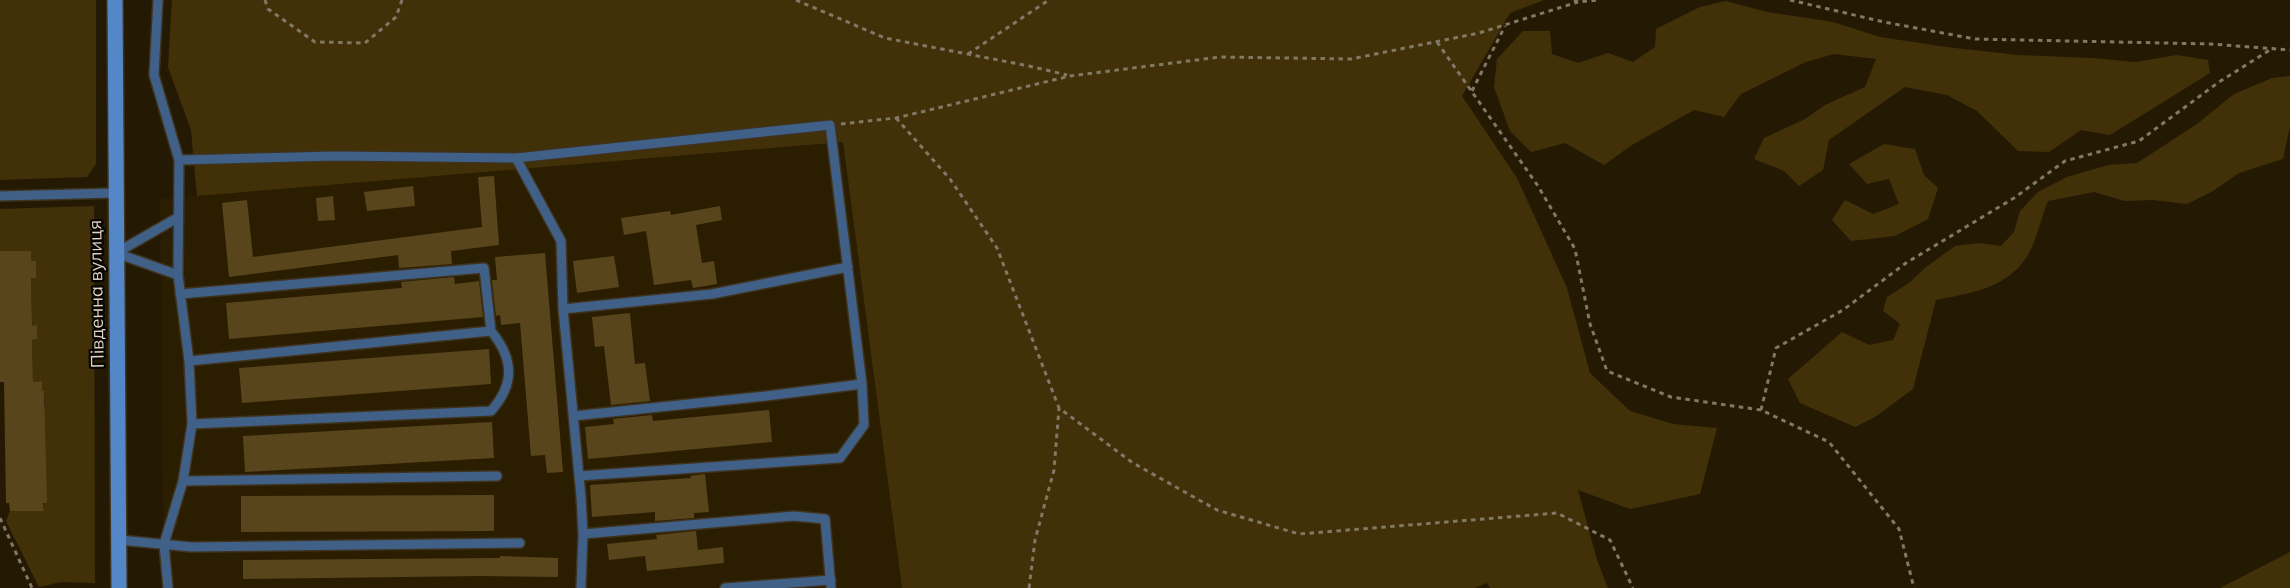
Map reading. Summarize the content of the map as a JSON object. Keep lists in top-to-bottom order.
{
  "streets": {
    "street": ["Південна вулиця"]
  }
}
